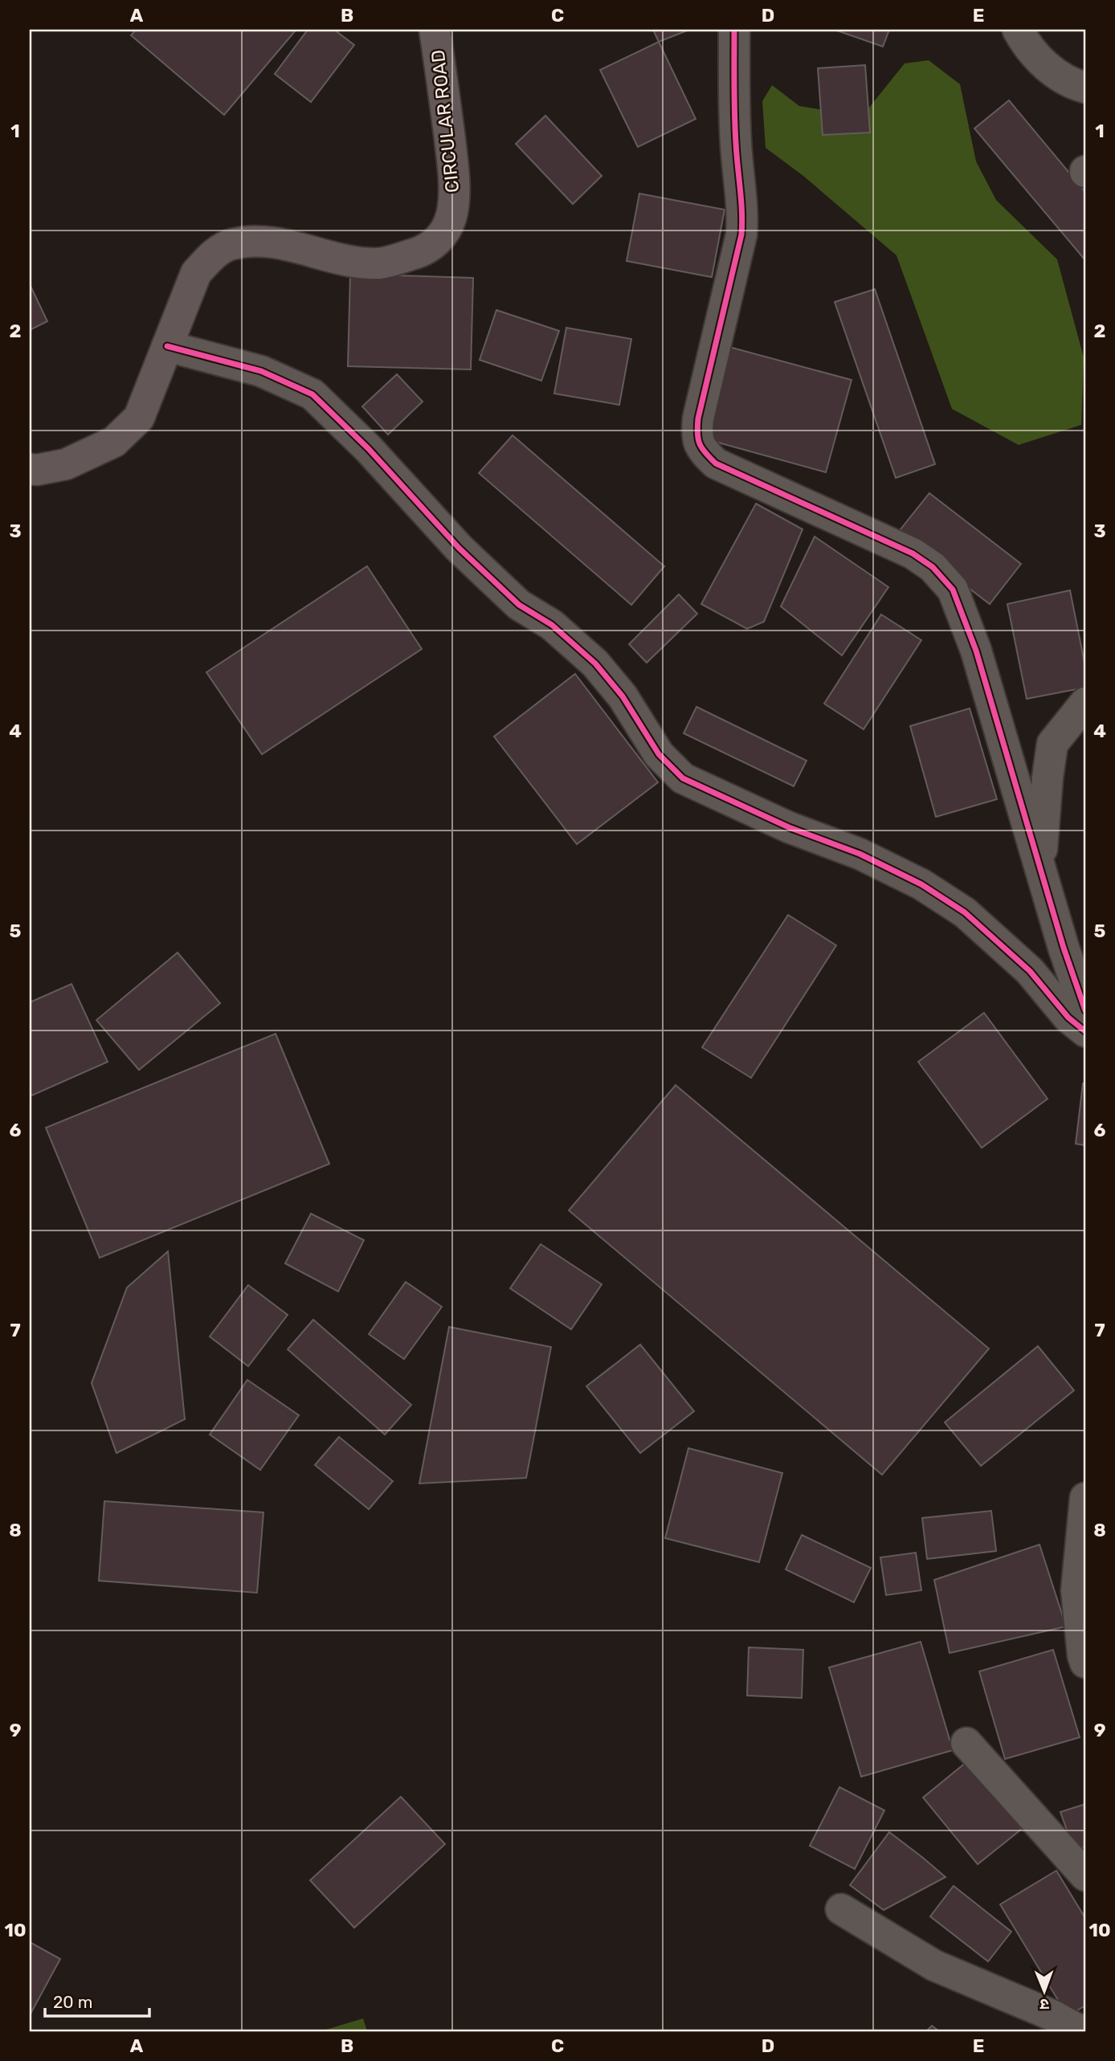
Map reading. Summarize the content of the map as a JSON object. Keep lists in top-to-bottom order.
{
  "streets": {
    "main road": ["CIRCULAR ROAD"]
  },
  "scale_bar": "20 m",
  "north": "bottom",
  "grid": {
    "columns": [
      "A",
      "B",
      "C",
      "D",
      "E"
    ],
    "rows": [
      "1",
      "2",
      "3",
      "4",
      "5",
      "6",
      "7",
      "8",
      "9",
      "10"
    ]
  }
}
